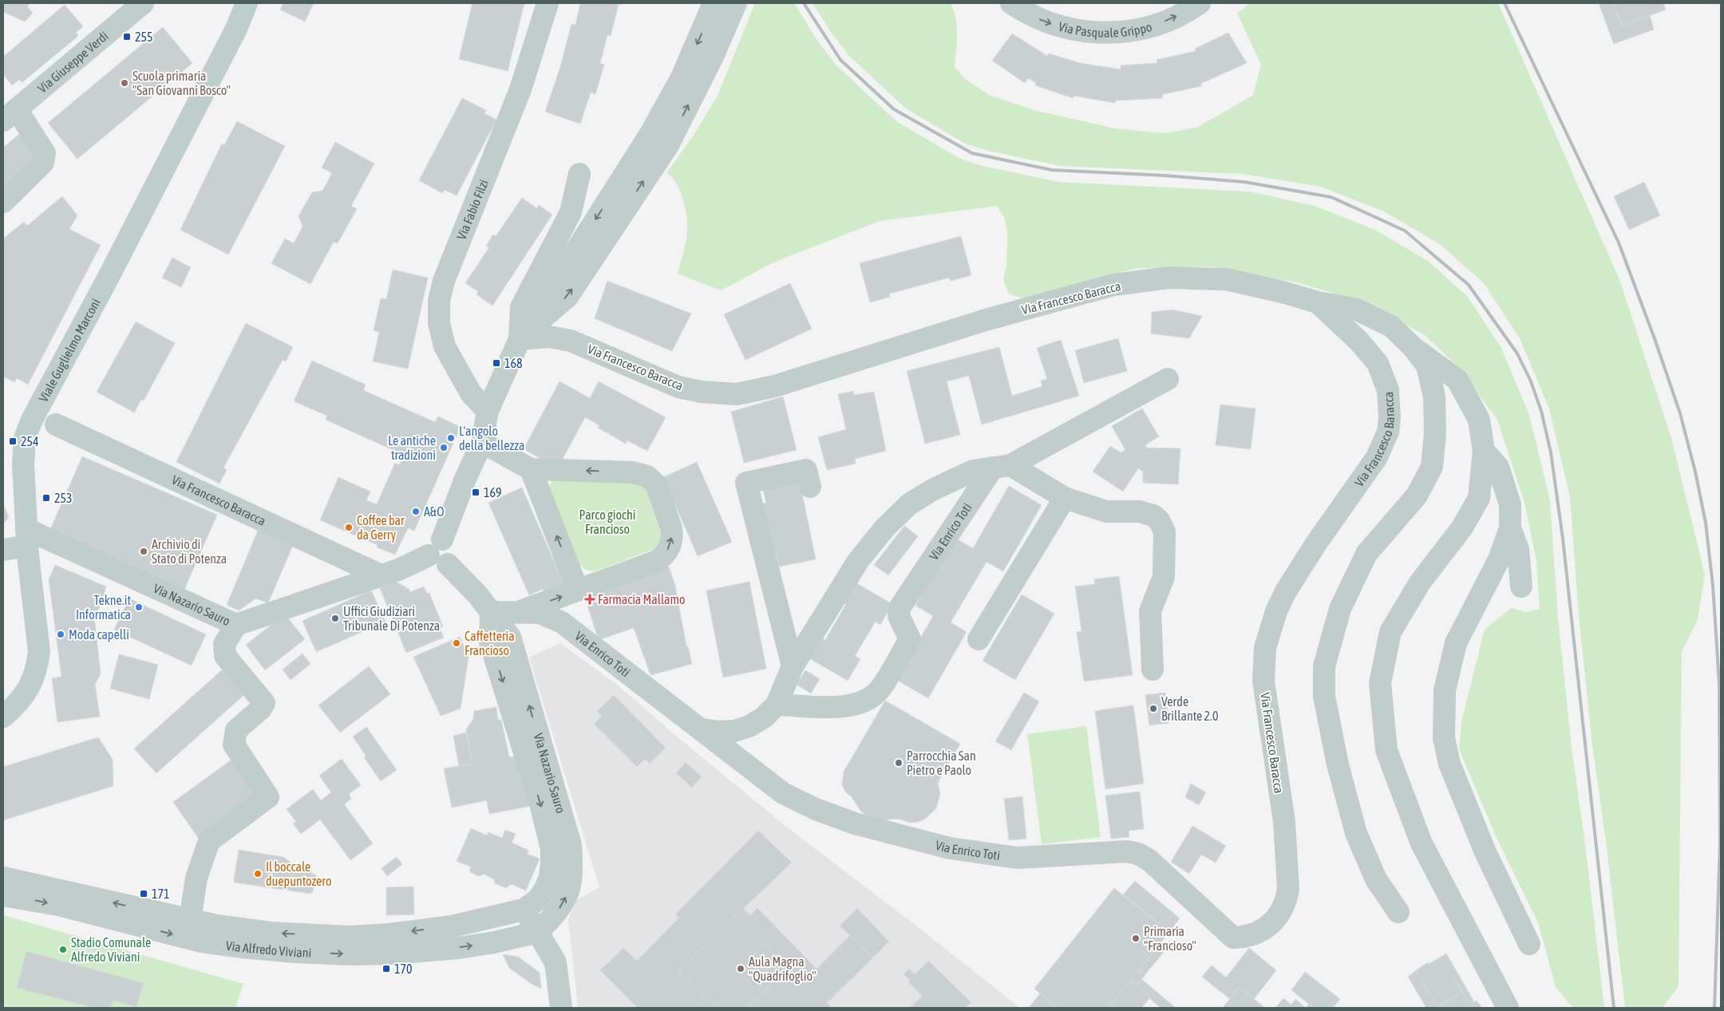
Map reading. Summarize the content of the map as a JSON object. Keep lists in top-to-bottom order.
{
  "streets": {
    "street": [
      "Via Pasquale Grippo",
      "Via Giuseppe Verdi",
      "Via Fabio Filzi",
      "Via Francesco Baracca",
      "Viale Guglielmo Marconi",
      "Via Enrico Toti",
      "Via Nazario Sauro",
      "Via Alfredo Viviani"
    ]
  },
  "crossings": [
    ["Via Francesco Baracca", "Via Enrico Toti"],
    ["Via Francesco Baracca", "Via Nazario Sauro"],
    ["Viale Guglielmo Marconi", "Via Nazario Sauro"],
    ["Via Enrico Toti", "Via Nazario Sauro"],
    ["Via Nazario Sauro", "Via Alfredo Viviani"]
  ],
  "one_way": ["Via Pasquale Grippo"],
  "parks": ["Parco giochi Francioso"],
  "places": {
    "transit": [
      "255",
      "168",
      "254",
      "169",
      "253",
      "171",
      "170"
    ],
    "other": [
      "Scuola primaria \"San Giovanni Bosco\"",
      "L'angolo della bellezza",
      "Le antiche tradizioni",
      "A&O",
      "Coffee bar da Gerry",
      "Archivio di Stato di Potenza",
      "Tekne.it Informatica",
      "Uffici Giudiziari Tribunale Di Potenza",
      "Moda capelli",
      "Caffetteria Francioso",
      "Verde Brillante 2.0",
      "Parrocchia San Pietro e Paolo",
      "Il boccale duepuntozero",
      "Primaria \"Francioso\"",
      "Stadio Comunale Alfredo Viviani",
      "Aula Magna \"Quadrifoglio\""
    ],
    "health": ["Farmacia Mallamo"]
  }
}
